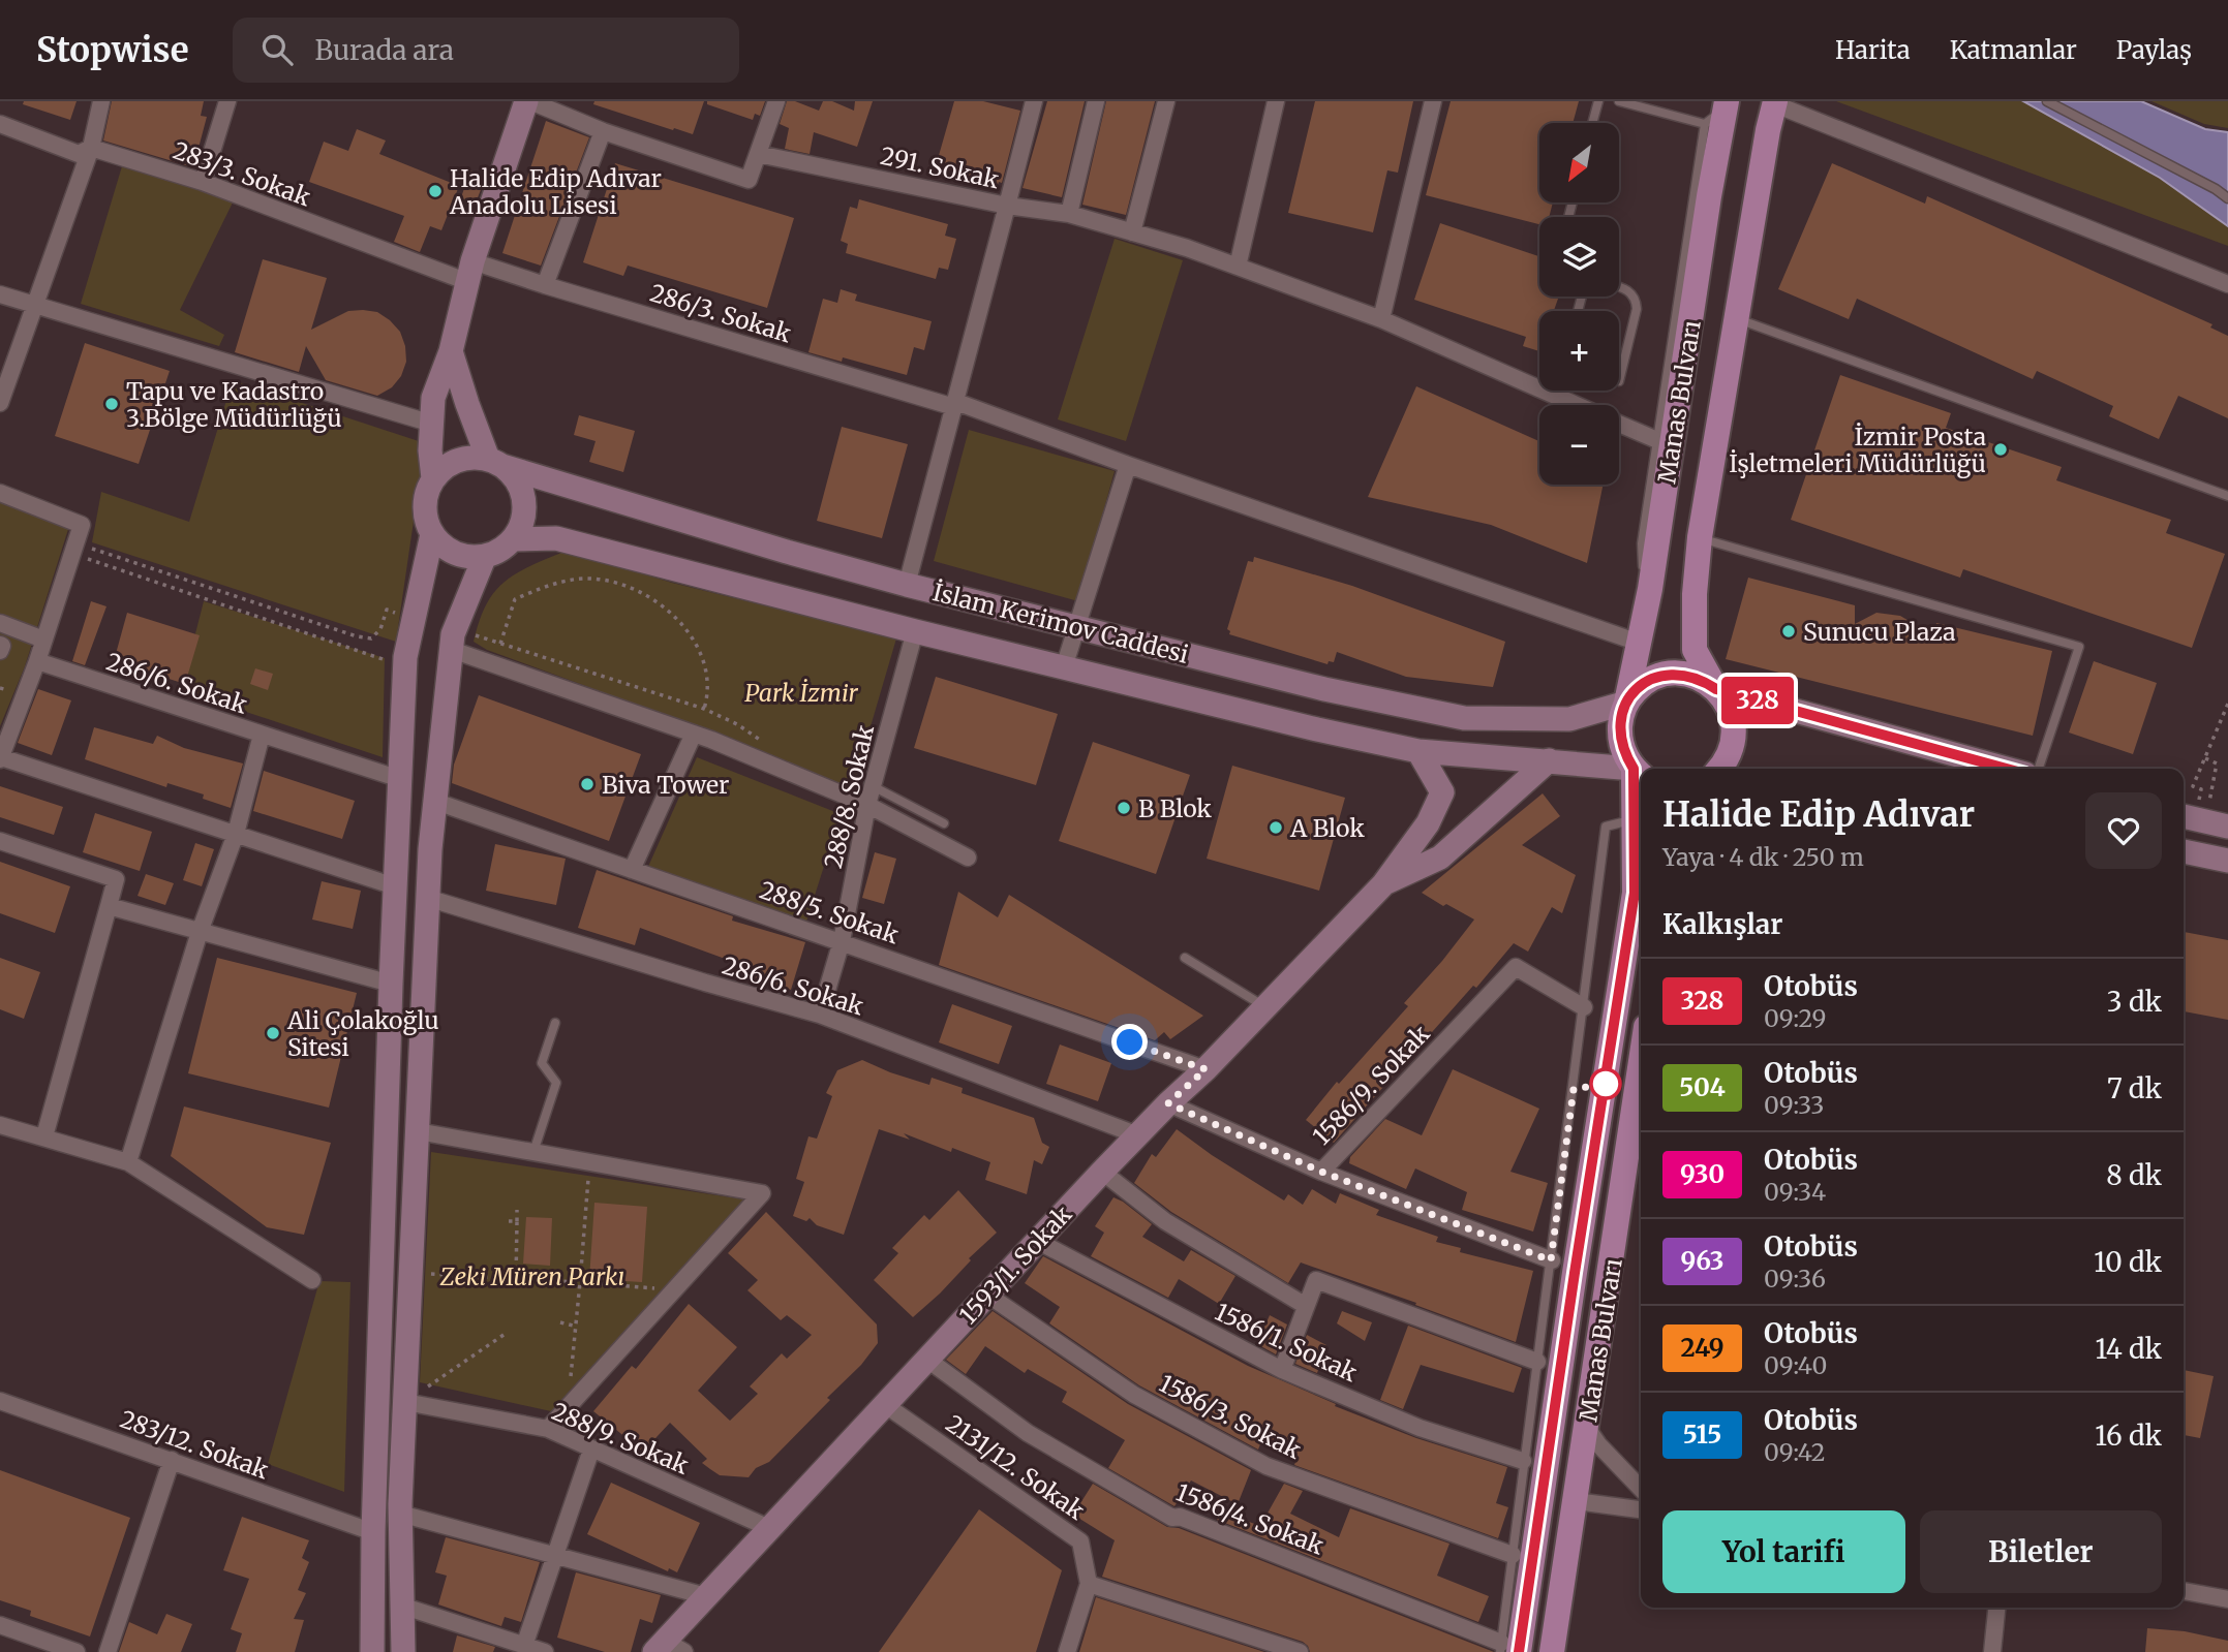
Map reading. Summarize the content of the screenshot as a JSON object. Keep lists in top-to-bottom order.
{
  "streets": {
    "main road": ["Manas Bulvarı", "İslam Kerimov Caddesi", "1593/1. Sokak"],
    "street": [
      "291. Sokak",
      "283/3. Sokak",
      "286/3. Sokak",
      "286/6. Sokak",
      "288/8. Sokak",
      "288/5. Sokak",
      "1586/9. Sokak",
      "1586/1. Sokak",
      "1586/3. Sokak",
      "288/9. Sokak",
      "283/12. Sokak",
      "2131/12. Sokak",
      "1586/4. Sokak"
    ]
  },
  "crossings": [
    ["283/3. Sokak", "286/3. Sokak"],
    ["286/3. Sokak", "Manas Bulvarı"],
    ["Manas Bulvarı", "İslam Kerimov Caddesi"],
    ["Manas Bulvarı", "1586/4. Sokak"],
    ["İslam Kerimov Caddesi", "288/8. Sokak"],
    ["İslam Kerimov Caddesi", "1593/1. Sokak"],
    ["286/6. Sokak", "288/8. Sokak"],
    ["286/6. Sokak", "1593/1. Sokak"],
    ["288/8. Sokak", "288/5. Sokak"],
    ["288/5. Sokak", "1593/1. Sokak"],
    ["1586/9. Sokak", "1593/1. Sokak"],
    ["1593/1. Sokak", "1586/1. Sokak"],
    ["1593/1. Sokak", "1586/3. Sokak"],
    ["1593/1. Sokak", "288/9. Sokak"],
    ["1593/1. Sokak", "2131/12. Sokak"],
    ["1593/1. Sokak", "1586/4. Sokak"]
  ],
  "parks": ["Park İzmir", "Zeki Müren Parkı"],
  "places": [
    "Halide Edip Adıvar Anadolu Lisesi",
    "Tapu ve Kadastro 3.Bölge Müdürlüğü",
    "İzmir Posta İşletmeleri Müdürlüğü",
    "Sunucu Plaza",
    "Biva Tower",
    "B Blok",
    "A Blok",
    "Ali Çolakoğlu Sitesi"
  ],
  "lines": ["bus line 328"],
  "north": "bottom left",
  "page": {
    "header": "Stopwise",
    "search": "Burada ara",
    "nav": ["Harita", "Katmanlar", "Paylaş"],
    "on_map": "328",
    "map_buttons": ["+", "−"],
    "heading": [
      ["Halide Edip Adıvar", "Yaya · 4 dk · 250 m"],
      "Kalkışlar"
    ],
    "list": [
      {
        "mark": "328",
        "name": "Otobüs",
        "note": "09:29",
        "value": "3 dk"
      },
      {
        "mark": "504",
        "name": "Otobüs",
        "note": "09:33",
        "value": "7 dk"
      },
      {
        "mark": "930",
        "name": "Otobüs",
        "note": "09:34",
        "value": "8 dk"
      },
      {
        "mark": "963",
        "name": "Otobüs",
        "note": "09:36",
        "value": "10 dk"
      },
      {
        "mark": "249",
        "name": "Otobüs",
        "note": "09:40",
        "value": "14 dk"
      },
      {
        "mark": "515",
        "name": "Otobüs",
        "note": "09:42",
        "value": "16 dk"
      }
    ],
    "buttons": ["Yol tarifi", "Biletler"]
  }
}
